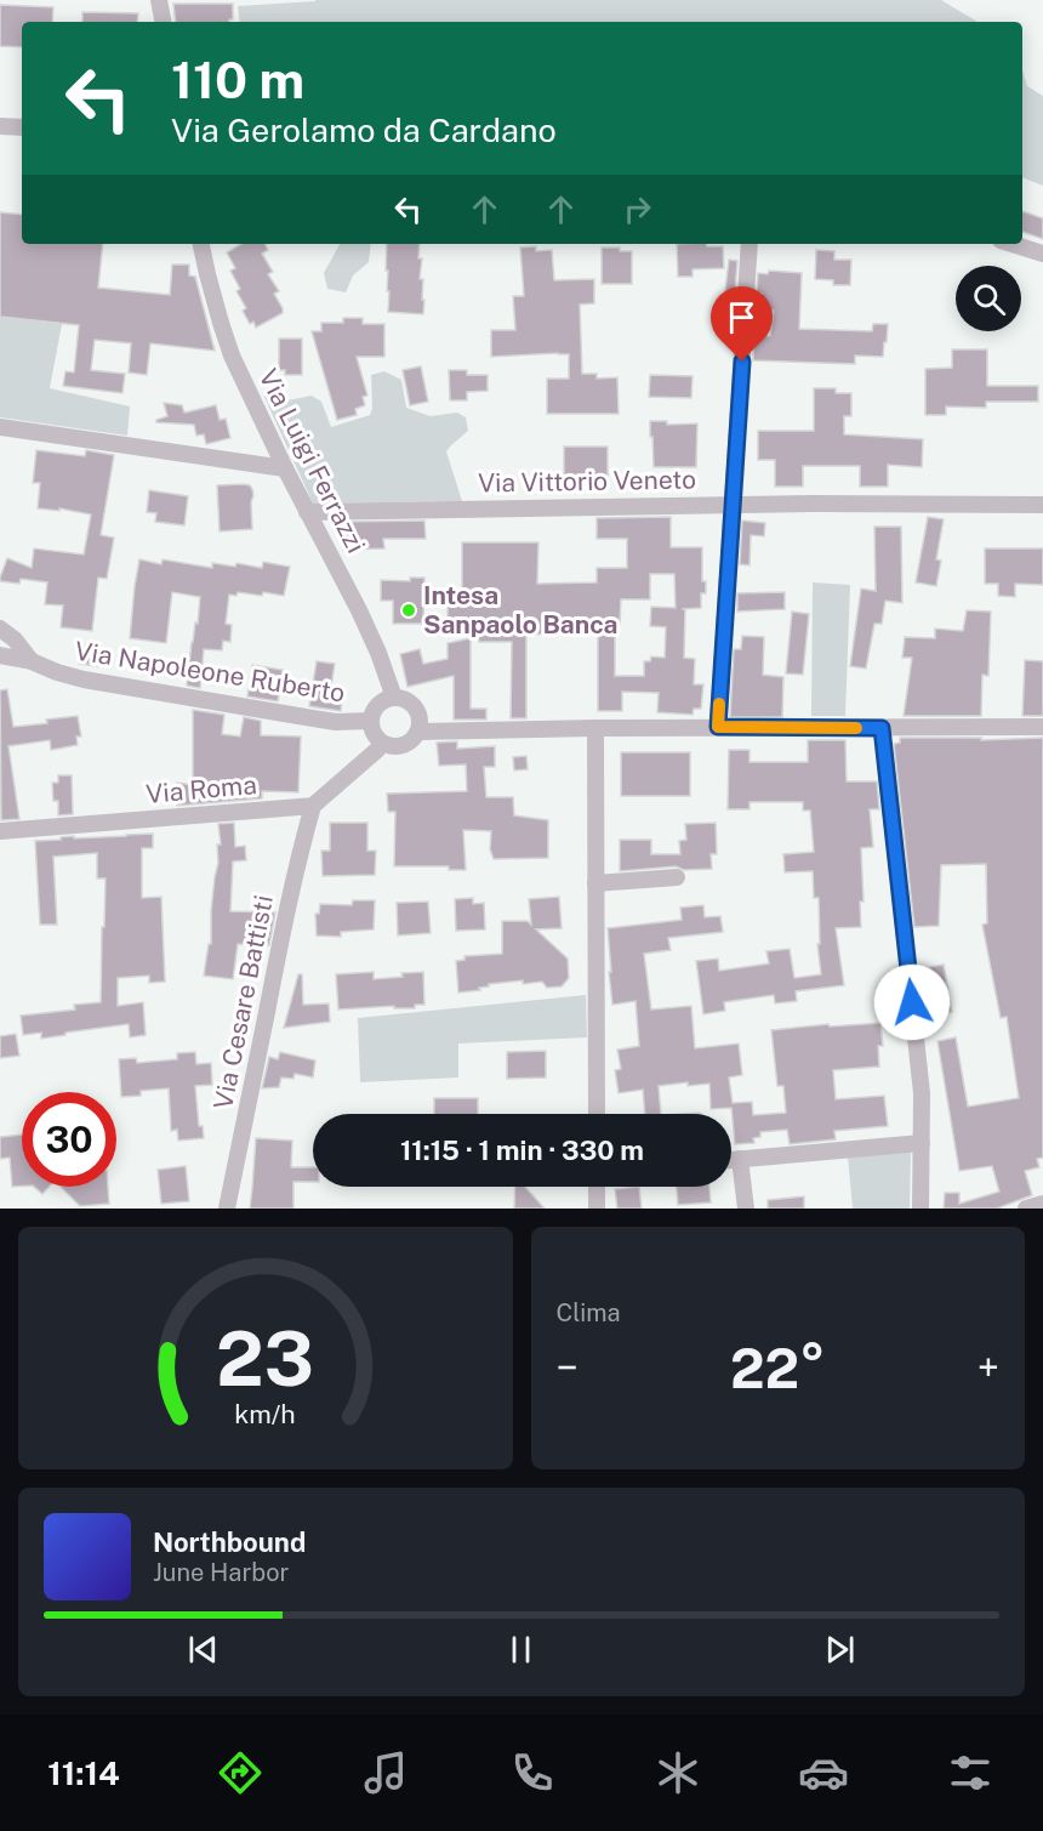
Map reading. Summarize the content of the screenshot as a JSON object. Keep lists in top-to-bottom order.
{
  "streets": {
    "street": [
      "Via Luigi Ferrazzi",
      "Via Vittorio Veneto",
      "Via Napoleone Ruberto",
      "Via Roma",
      "Via Cesare Battisti"
    ]
  },
  "crossings": [
    ["Via Luigi Ferrazzi", "Via Vittorio Veneto"],
    ["Via Luigi Ferrazzi", "Via Napoleone Ruberto"],
    ["Via Roma", "Via Cesare Battisti"]
  ],
  "places": ["Intesa Sanpaolo Banca"],
  "page": {
    "turn": ["110 m", "Via Gerolamo da Cardano"],
    "limit": "30",
    "trip": "11:15 · 1 min · 330 m",
    "tile": "Clima",
    "heat": ["−", "22°", "+"],
    "song": ["Northbound", "June Harbor"],
    "tabs": "11:14",
    "gauge": ["23", "km/h"]
  }
}
